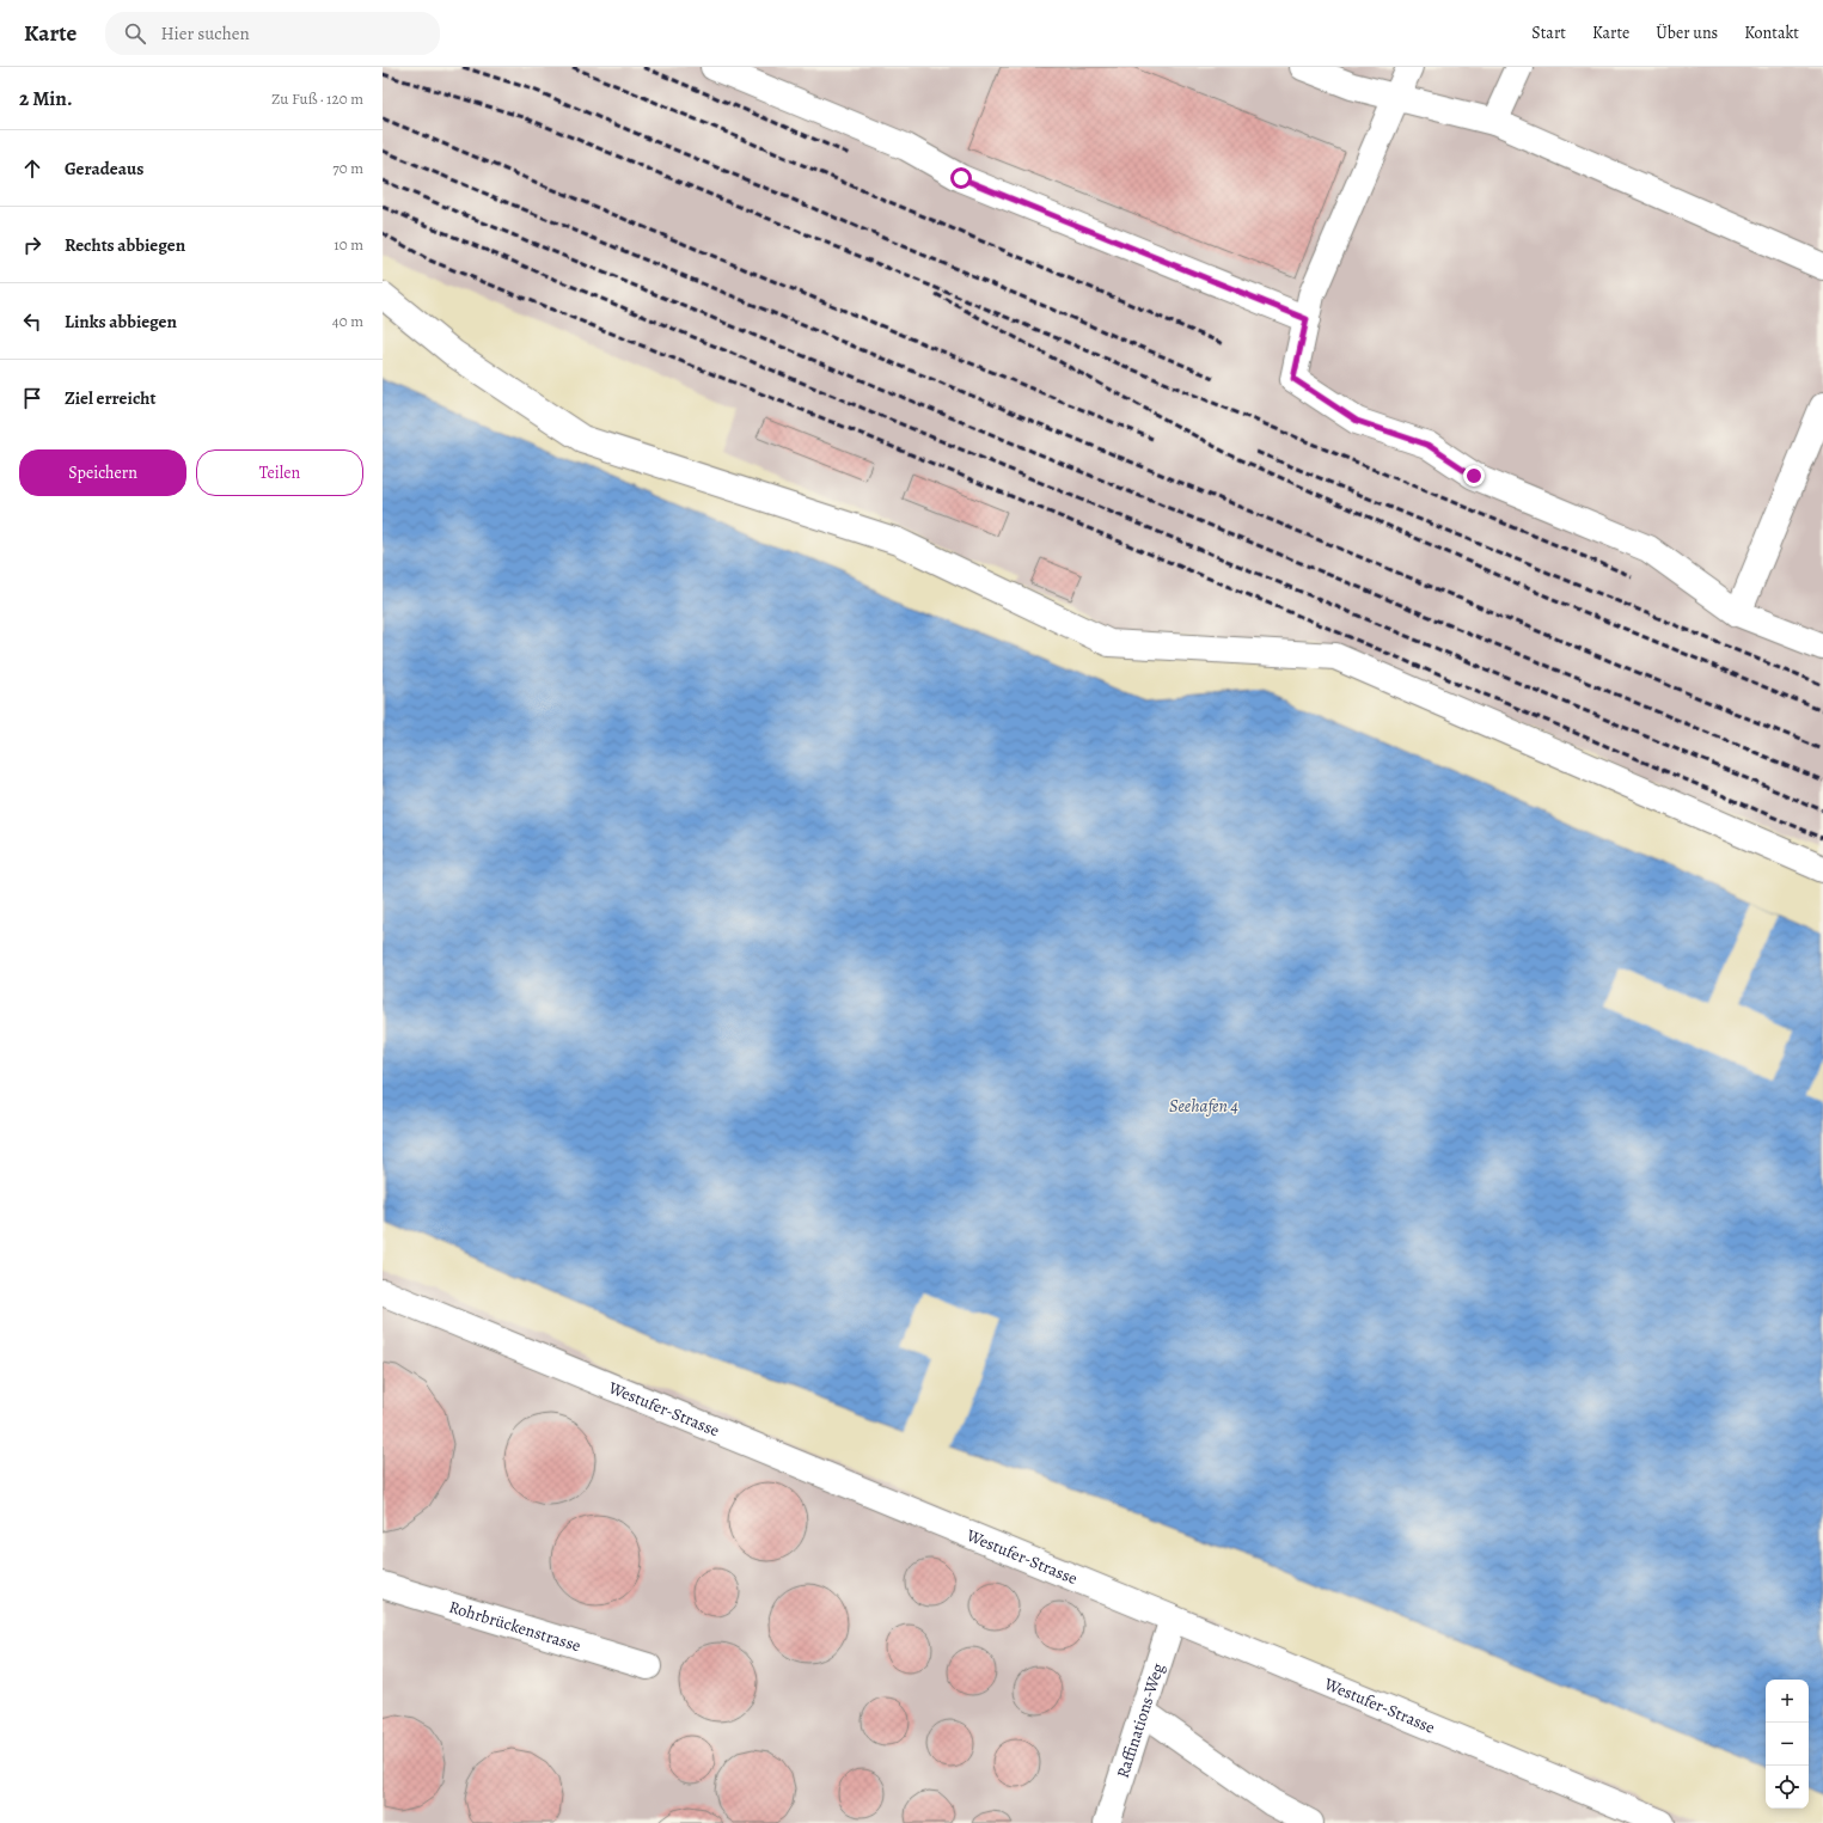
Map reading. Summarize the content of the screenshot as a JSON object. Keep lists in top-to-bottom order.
{
  "streets": {
    "lane": ["Westufer-Strasse", "Rohrbrückenstrasse", "Raffinations-Weg"]
  },
  "crossings": [
    ["Westufer-Strasse", "Raffinations-Weg"]
  ],
  "water": ["Seehafen 4"],
  "page": {
    "header": "Karte",
    "search": "Hier suchen",
    "nav": [
      "Start",
      "Karte",
      "Über uns",
      "Kontakt"
    ],
    "heading": ["2 Min.", "Zu Fuß · 120 m"],
    "list": [
      ["Geradeaus", "70 m"],
      ["Rechts abbiegen", "10 m"],
      ["Links abbiegen", "40 m"],
      "Ziel erreicht"
    ],
    "buttons": ["Speichern", "Teilen"],
    "map_buttons": ["+", "−"]
  }
}
